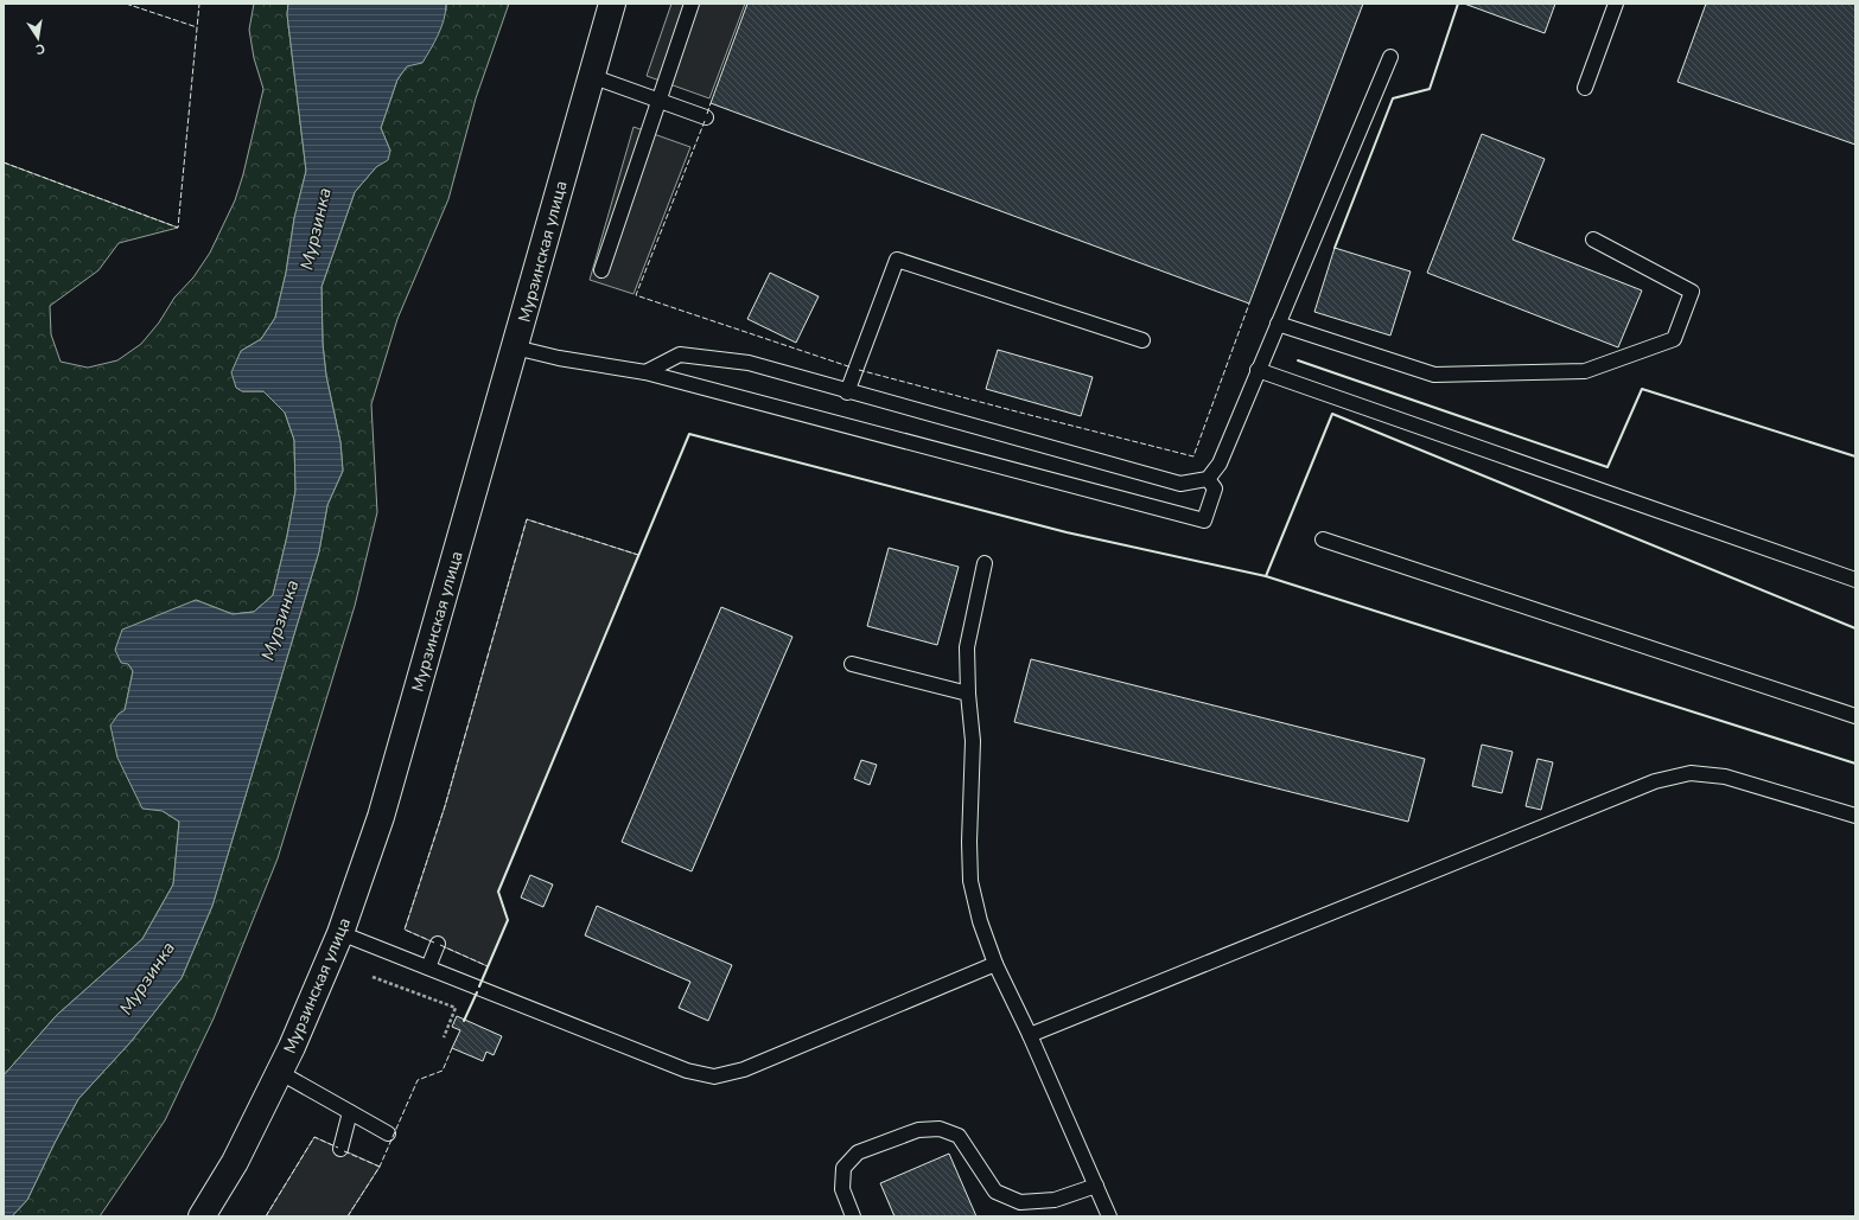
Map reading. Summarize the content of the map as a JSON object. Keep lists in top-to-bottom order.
{
  "streets": {
    "street": ["Мурзинская улица"]
  },
  "water": ["Мурзинка"],
  "north": "bottom"
}
